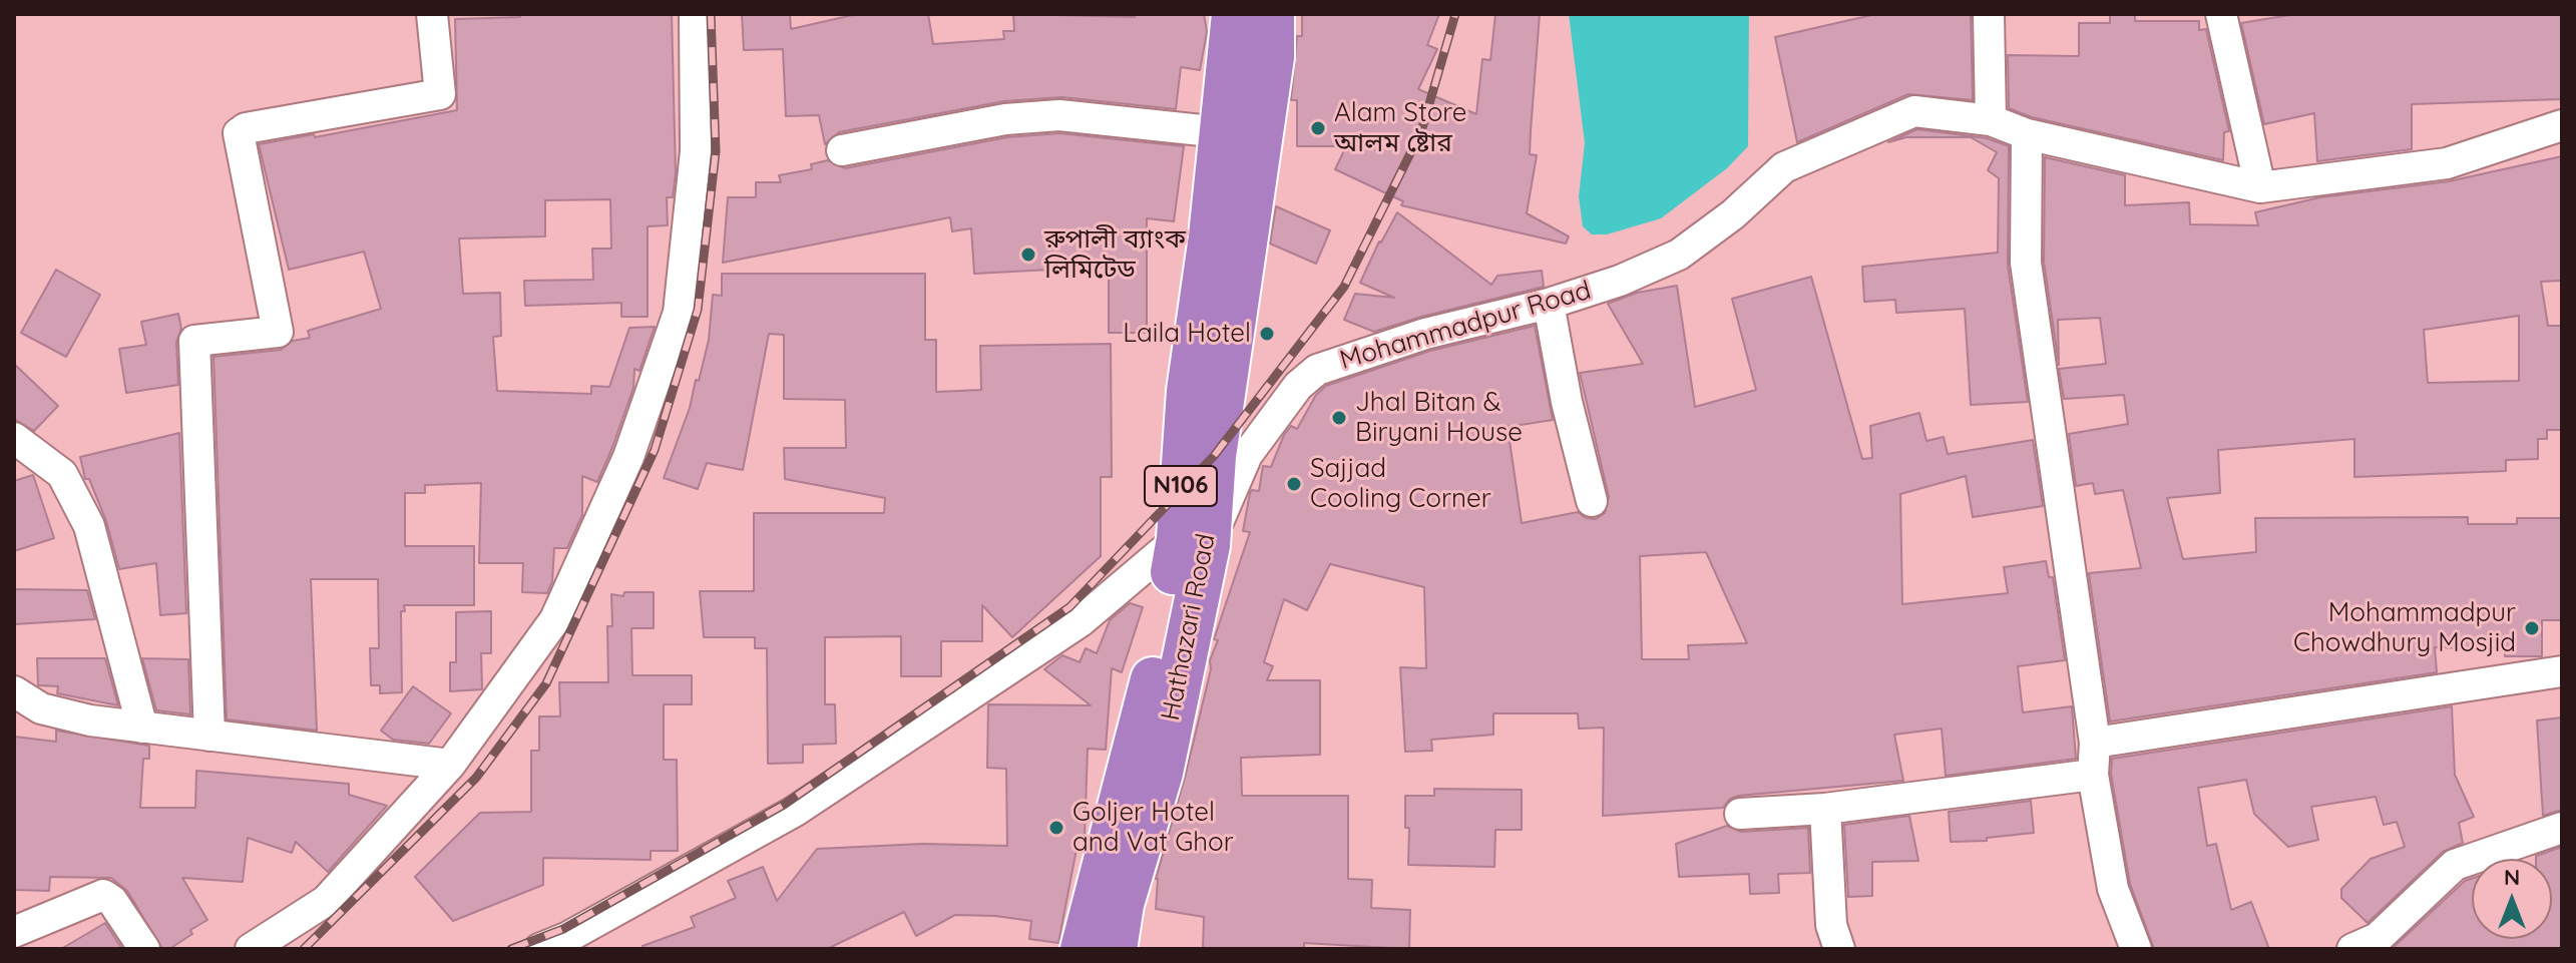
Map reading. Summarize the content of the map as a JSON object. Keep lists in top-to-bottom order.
{
  "streets": {
    "highway": ["N106", "Hathazari Road"],
    "street": ["Mohammadpur Road"]
  },
  "crossings": [
    ["Mohammadpur Road", "Hathazari Road"]
  ],
  "places": [
    "Alam Store আলম ষ্টোর",
    "রুপালী ব্যাংক লিমিটেড",
    "Laila Hotel",
    "Jhal Bitan & Biryani House",
    "Sajjad Cooling Corner",
    "Mohammadpur Chowdhury Mosjid",
    "Goljer Hotel and Vat Ghor"
  ],
  "north": "top"
}
